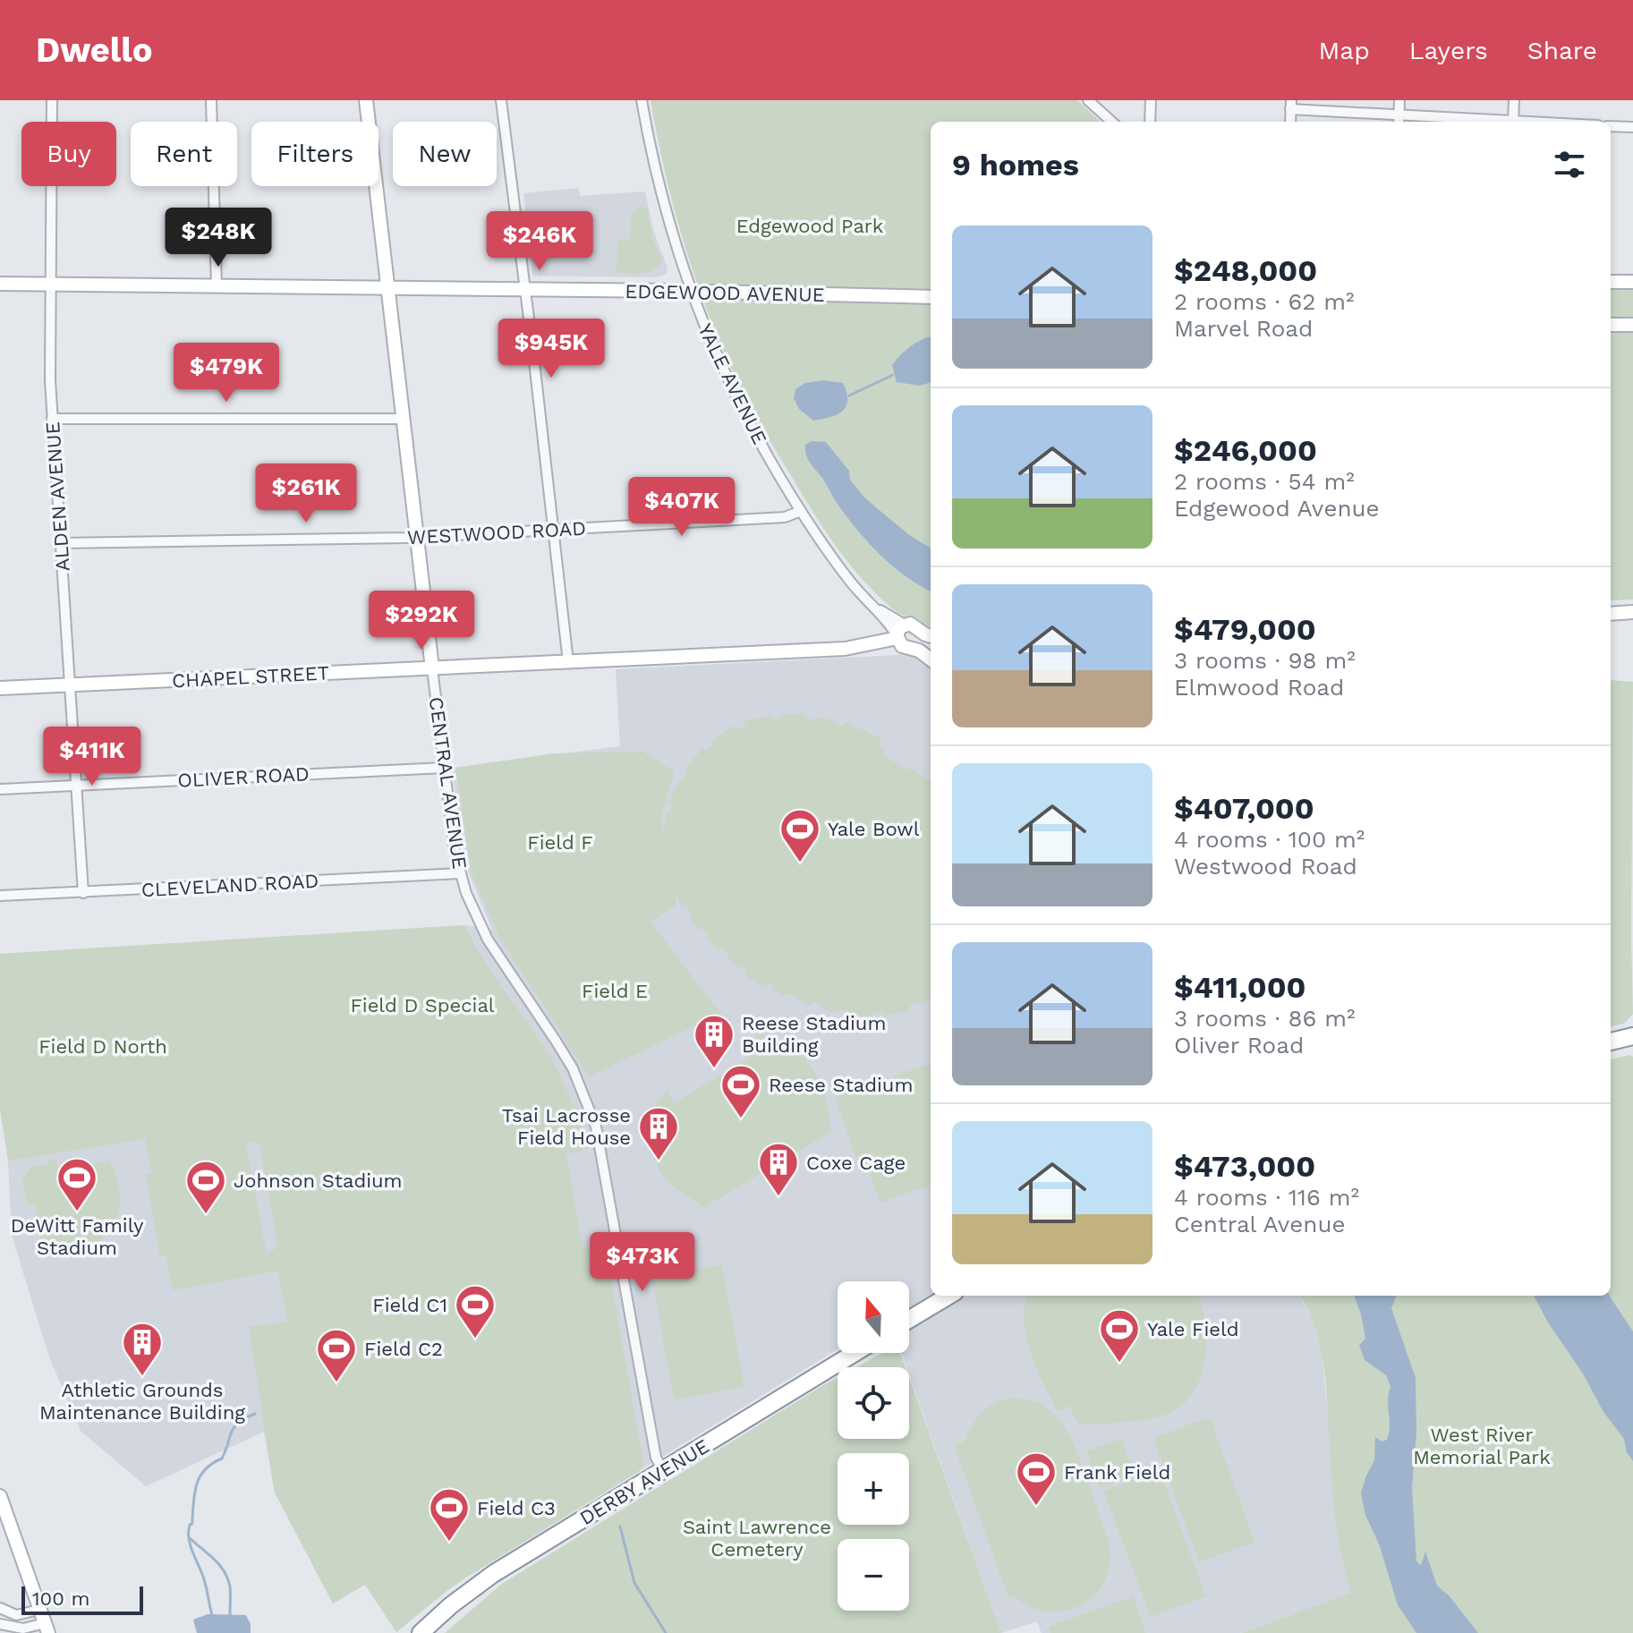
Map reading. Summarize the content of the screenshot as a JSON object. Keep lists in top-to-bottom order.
{
  "streets": {
    "highway": ["DERBY AVENUE"],
    "street": [
      "EDGEWOOD AVENUE",
      "YALE AVENUE",
      "ALDEN AVENUE",
      "WESTWOOD ROAD",
      "CHAPEL STREET",
      "OLIVER ROAD",
      "CENTRAL AVENUE",
      "CLEVELAND ROAD"
    ]
  },
  "crossings": [
    ["EDGEWOOD AVENUE", "YALE AVENUE"],
    ["EDGEWOOD AVENUE", "ALDEN AVENUE"],
    ["EDGEWOOD AVENUE", "CENTRAL AVENUE"],
    ["YALE AVENUE", "WESTWOOD ROAD"],
    ["YALE AVENUE", "CHAPEL STREET"],
    ["ALDEN AVENUE", "WESTWOOD ROAD"],
    ["ALDEN AVENUE", "CHAPEL STREET"],
    ["ALDEN AVENUE", "OLIVER ROAD"],
    ["ALDEN AVENUE", "CLEVELAND ROAD"],
    ["WESTWOOD ROAD", "CENTRAL AVENUE"],
    ["CHAPEL STREET", "CENTRAL AVENUE"],
    ["OLIVER ROAD", "CENTRAL AVENUE"],
    ["CENTRAL AVENUE", "CLEVELAND ROAD"],
    ["CENTRAL AVENUE", "DERBY AVENUE"]
  ],
  "parks": [
    "Edgewood Park",
    "Field F",
    "Field E",
    "Field D Special",
    "Field D North",
    "West River Memorial Park",
    "Saint Lawrence Cemetery"
  ],
  "places": {
    "sports": [
      "Yale Bowl",
      "Reese Stadium",
      "DeWitt Family Stadium",
      "Johnson Stadium",
      "Field C1",
      "Yale Field",
      "Field C2",
      "Frank Field",
      "Field C3"
    ],
    "building": [
      "Reese Stadium Building",
      "Tsai Lacrosse Field House",
      "Coxe Cage",
      "Athletic Grounds Maintenance Building"
    ]
  },
  "scale_bar": "100 m",
  "north": "top",
  "page": {
    "header": "Dwello",
    "nav": ["Map", "Layers", "Share"],
    "chip": [
      "Buy",
      "Rent",
      "Filters",
      "New"
    ],
    "heading": "9 homes",
    "price": [
      "$248K",
      "$246K",
      "$945K",
      "$479K",
      "$261K",
      "$407K",
      "$292K",
      "$411K",
      "$473K"
    ],
    "list": [
      {
        "name": "$248,000",
        "note": "2 rooms · 62 m² · Marvel Road"
      },
      {
        "name": "$246,000",
        "note": "2 rooms · 54 m² · Edgewood Avenue"
      },
      {
        "name": "$479,000",
        "note": "3 rooms · 98 m² · Elmwood Road"
      },
      {
        "name": "$407,000",
        "note": "4 rooms · 100 m² · Westwood Road"
      },
      {
        "name": "$411,000",
        "note": "3 rooms · 86 m² · Oliver Road"
      },
      {
        "name": "$473,000",
        "note": "4 rooms · 116 m² · Central Avenue"
      }
    ],
    "map_buttons": ["+", "−"],
    "scale": "100 m"
  }
}
